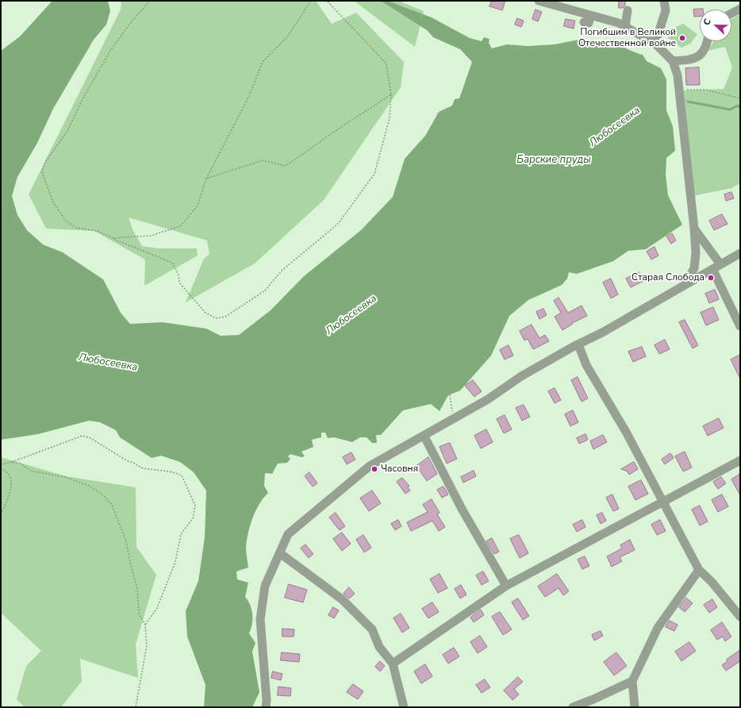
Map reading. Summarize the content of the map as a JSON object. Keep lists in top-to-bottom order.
{
  "water": ["Любосеевка", "Барские пруды"],
  "places": ["Погибшим в Великой Отечественной войне", "Старая Слобода", "Часовня"],
  "north": "left"
}
